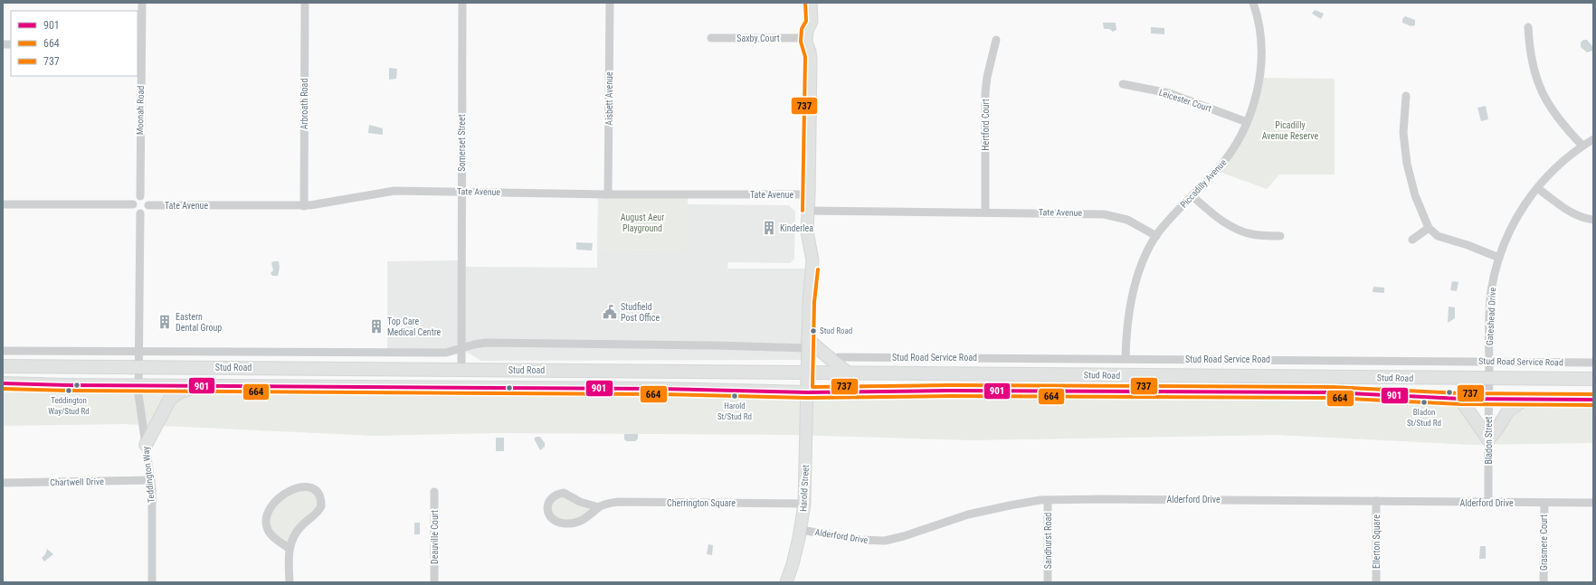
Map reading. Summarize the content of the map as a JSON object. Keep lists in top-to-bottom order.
{
  "streets": {
    "main road": ["Stud Road"],
    "street": [
      "Saxby Court",
      "Aisbett Avenue",
      "Leicester Court",
      "Arbroath Road",
      "Moonah Road",
      "Hertford Court",
      "Somerset Street",
      "Piccadilly Avenue",
      "Tate Avenue",
      "Gateshead Drive",
      "Stud Road Service Road",
      "Bladon Street",
      "Teddington Way",
      "Chartwell Drive",
      "Harold Street",
      "Alderford Drive",
      "Cherrington Square",
      "Deauville Court",
      "Sandhurst Road",
      "Ellerton Square",
      "Grasmere Court"
    ]
  },
  "crossings": [
    ["Saxby Court", "Harold Street"],
    ["Aisbett Avenue", "Tate Avenue"],
    ["Leicester Court", "Piccadilly Avenue"],
    ["Arbroath Road", "Tate Avenue"],
    ["Moonah Road", "Tate Avenue"],
    ["Hertford Court", "Tate Avenue"],
    ["Somerset Street", "Tate Avenue"],
    ["Somerset Street", "Stud Road"],
    ["Piccadilly Avenue", "Tate Avenue"],
    ["Piccadilly Avenue", "Stud Road Service Road"],
    ["Tate Avenue", "Harold Street"],
    ["Gateshead Drive", "Stud Road Service Road"],
    ["Gateshead Drive", "Stud Road"],
    ["Gateshead Drive", "Bladon Street"],
    ["Stud Road", "Bladon Street"],
    ["Stud Road", "Teddington Way"],
    ["Stud Road", "Harold Street"],
    ["Bladon Street", "Alderford Drive"],
    ["Teddington Way", "Chartwell Drive"],
    ["Harold Street", "Alderford Drive"],
    ["Harold Street", "Cherrington Square"],
    ["Alderford Drive", "Sandhurst Road"],
    ["Alderford Drive", "Ellerton Square"],
    ["Alderford Drive", "Grasmere Court"]
  ],
  "parks": ["Picadilly Avenue Reserve", "August Aeur Playground"],
  "places": {
    "building": ["Kinderlea", "Eastern Dental Group", "Top Care Medical Centre"],
    "public building": ["Studfield Post Office"],
    "other": [
      "Stud Road",
      "Teddington Way/Stud Rd",
      "Harold St/Stud Rd",
      "Bladon St/Stud Rd"
    ]
  },
  "lines": ["transit line 737", "transit line 901", "transit line 664"],
  "legend": ["901", "664", "737"]
}
